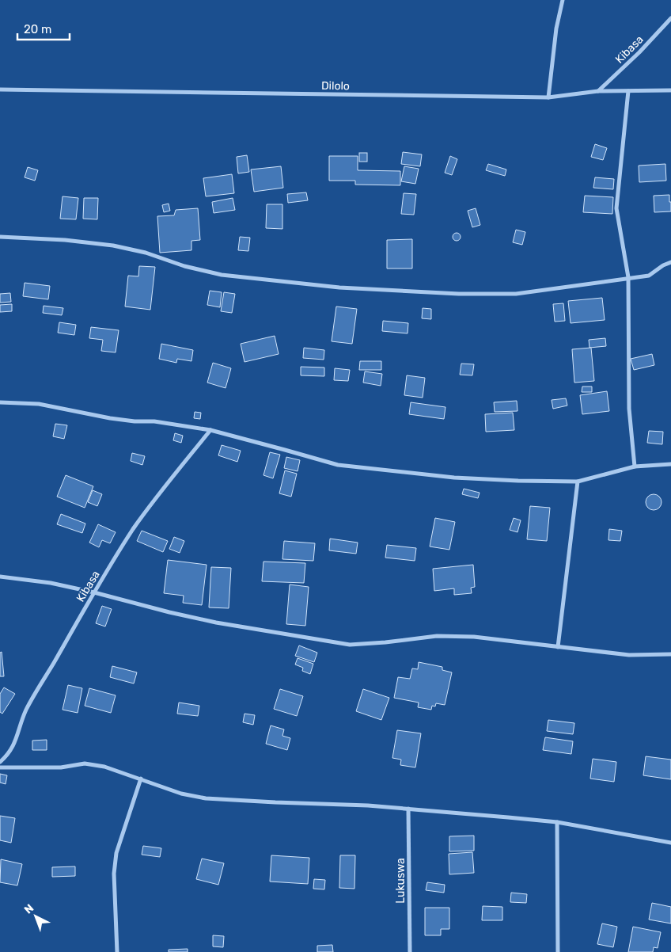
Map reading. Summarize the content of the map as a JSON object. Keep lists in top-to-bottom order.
{
  "streets": {
    "street": ["Kibasa", "Dilolo", "Lukuswa"]
  },
  "crossings": [
    ["Kibasa", "Dilolo"]
  ],
  "scale_bar": "20 m",
  "north": "top left"
}
